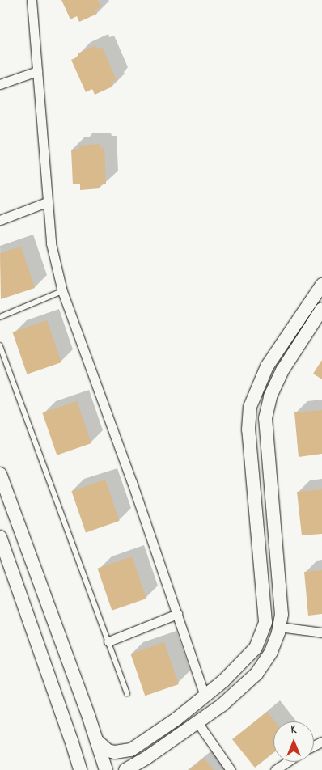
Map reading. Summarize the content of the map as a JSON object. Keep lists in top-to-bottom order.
{
  "north": "top"
}
